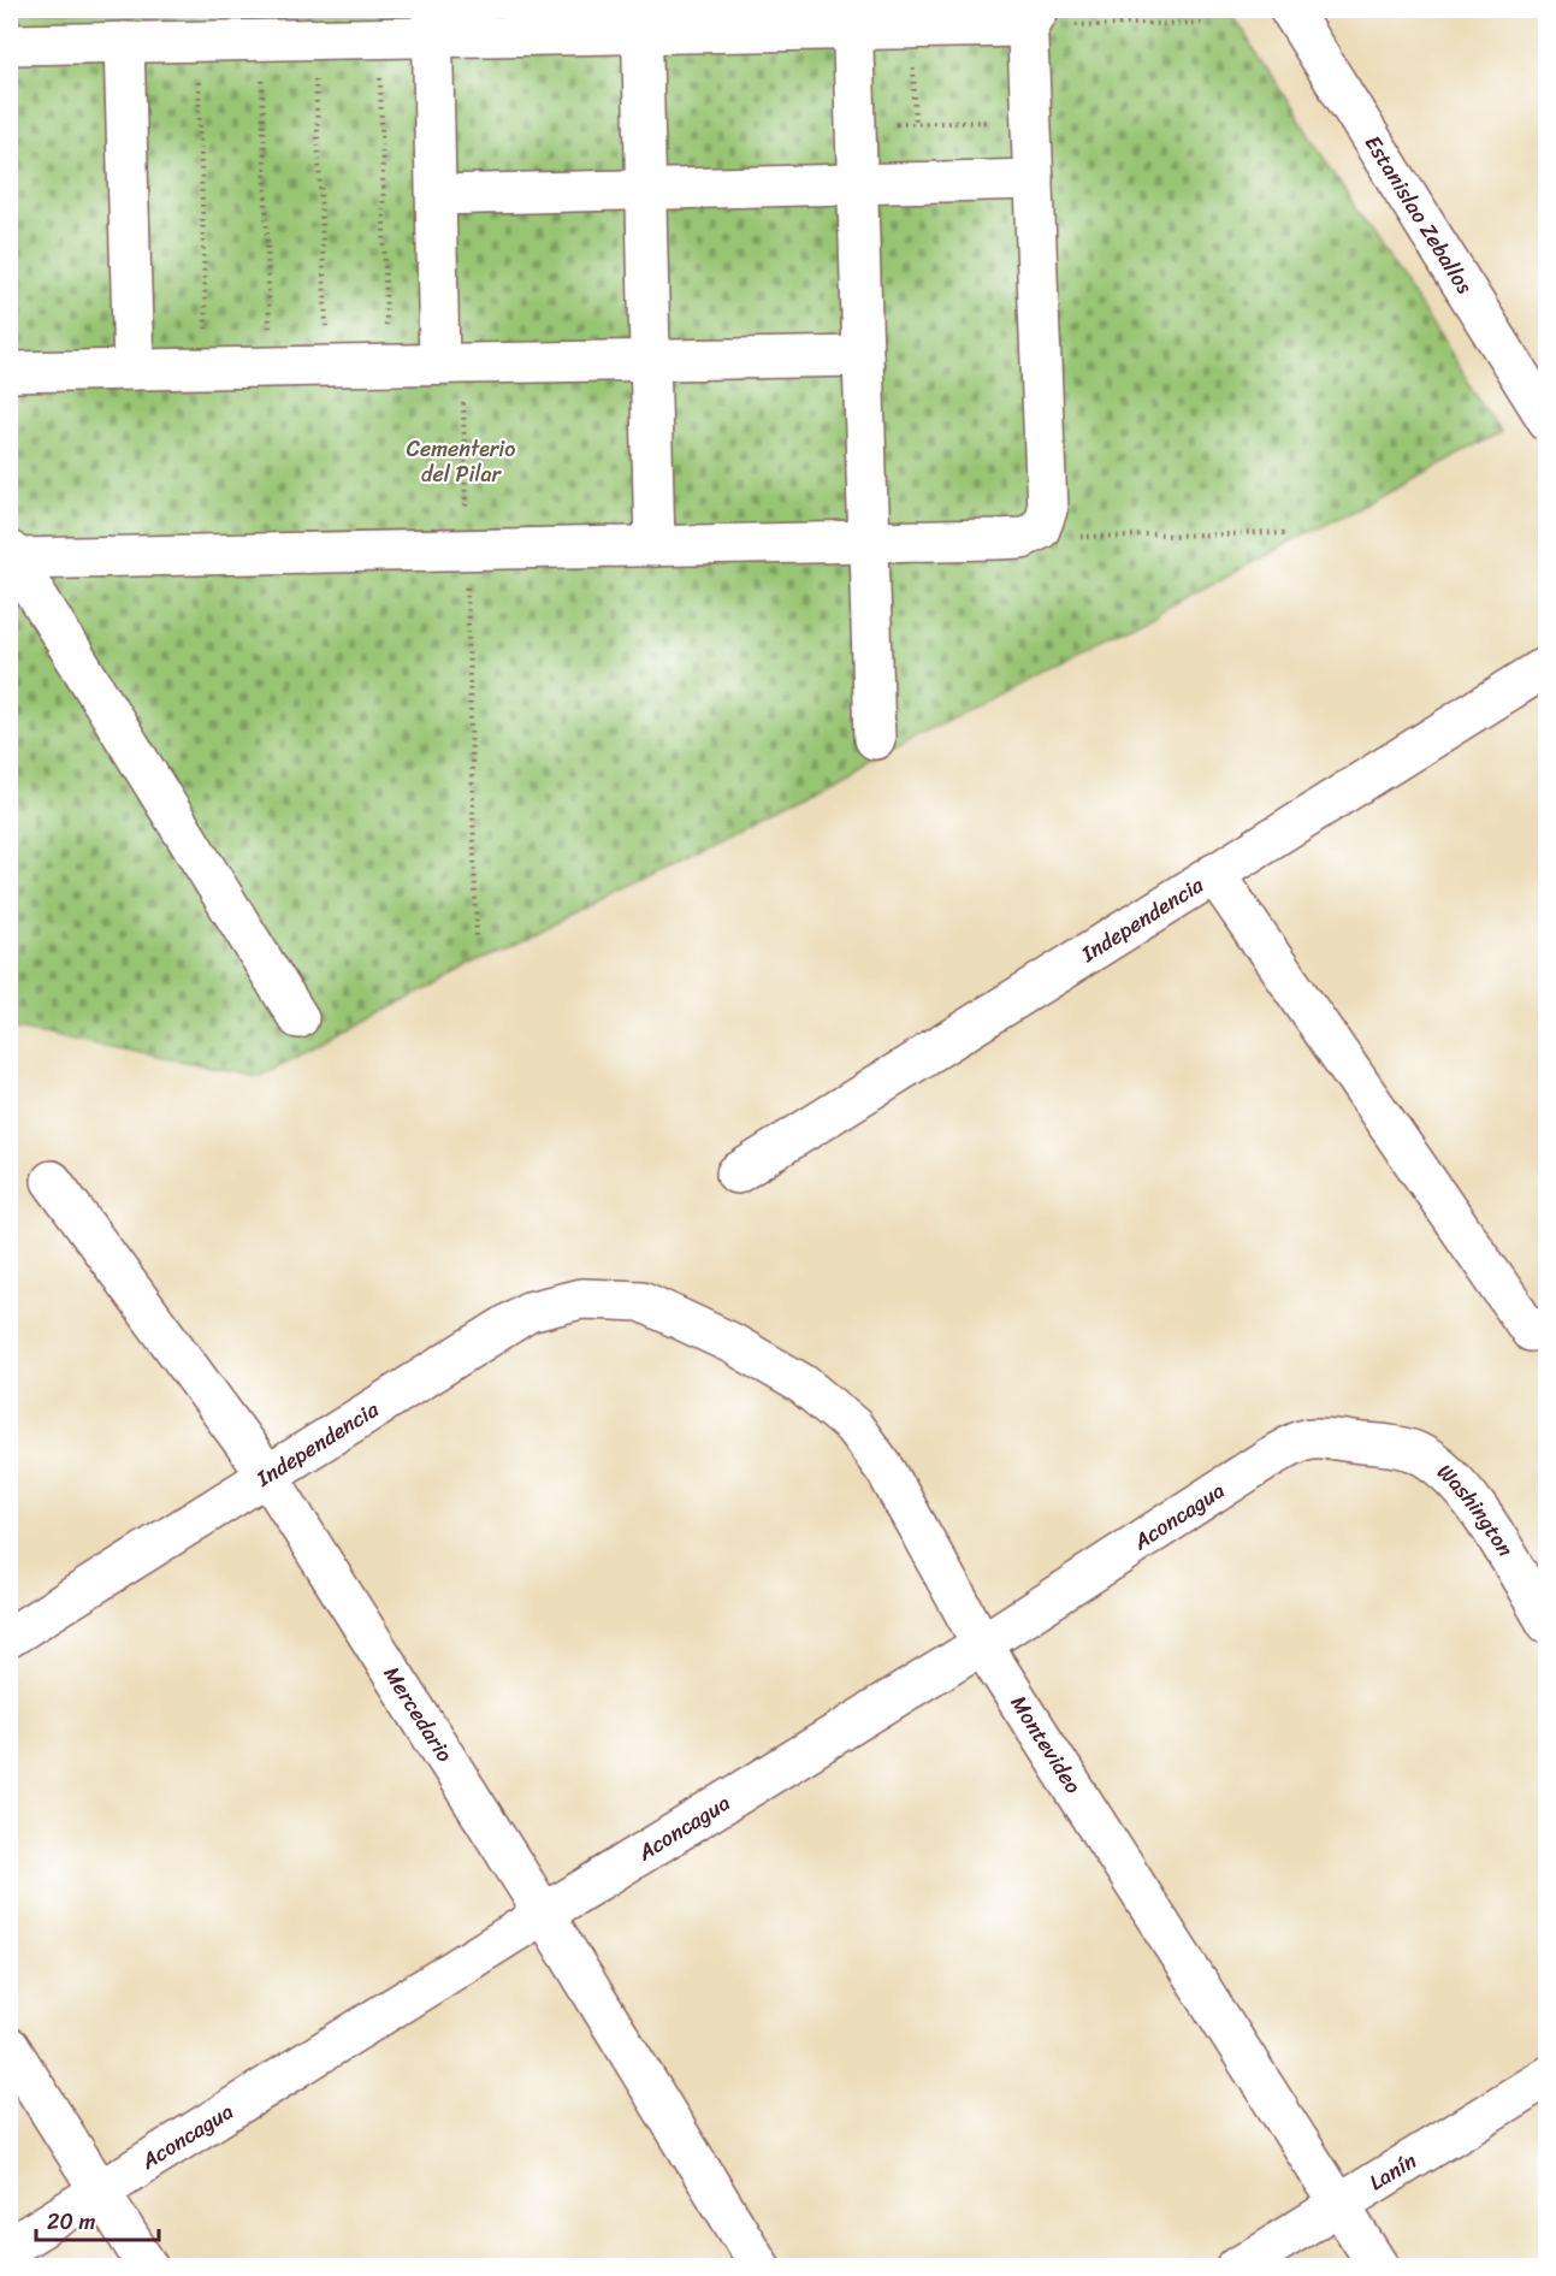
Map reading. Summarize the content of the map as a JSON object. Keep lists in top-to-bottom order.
{
  "streets": {
    "street": [
      "Estanislao Zeballos",
      "Independencia",
      "Washington",
      "Aconcagua",
      "Mercedario",
      "Montevideo",
      "Lanín"
    ]
  },
  "crossings": [
    ["Independencia", "Mercedario"],
    ["Independencia", "Montevideo"],
    ["Washington", "Aconcagua"],
    ["Aconcagua", "Mercedario"],
    ["Aconcagua", "Montevideo"],
    ["Montevideo", "Lanín"]
  ],
  "parks": ["Cementerio del Pilar"],
  "scale_bar": "20 m"
}
